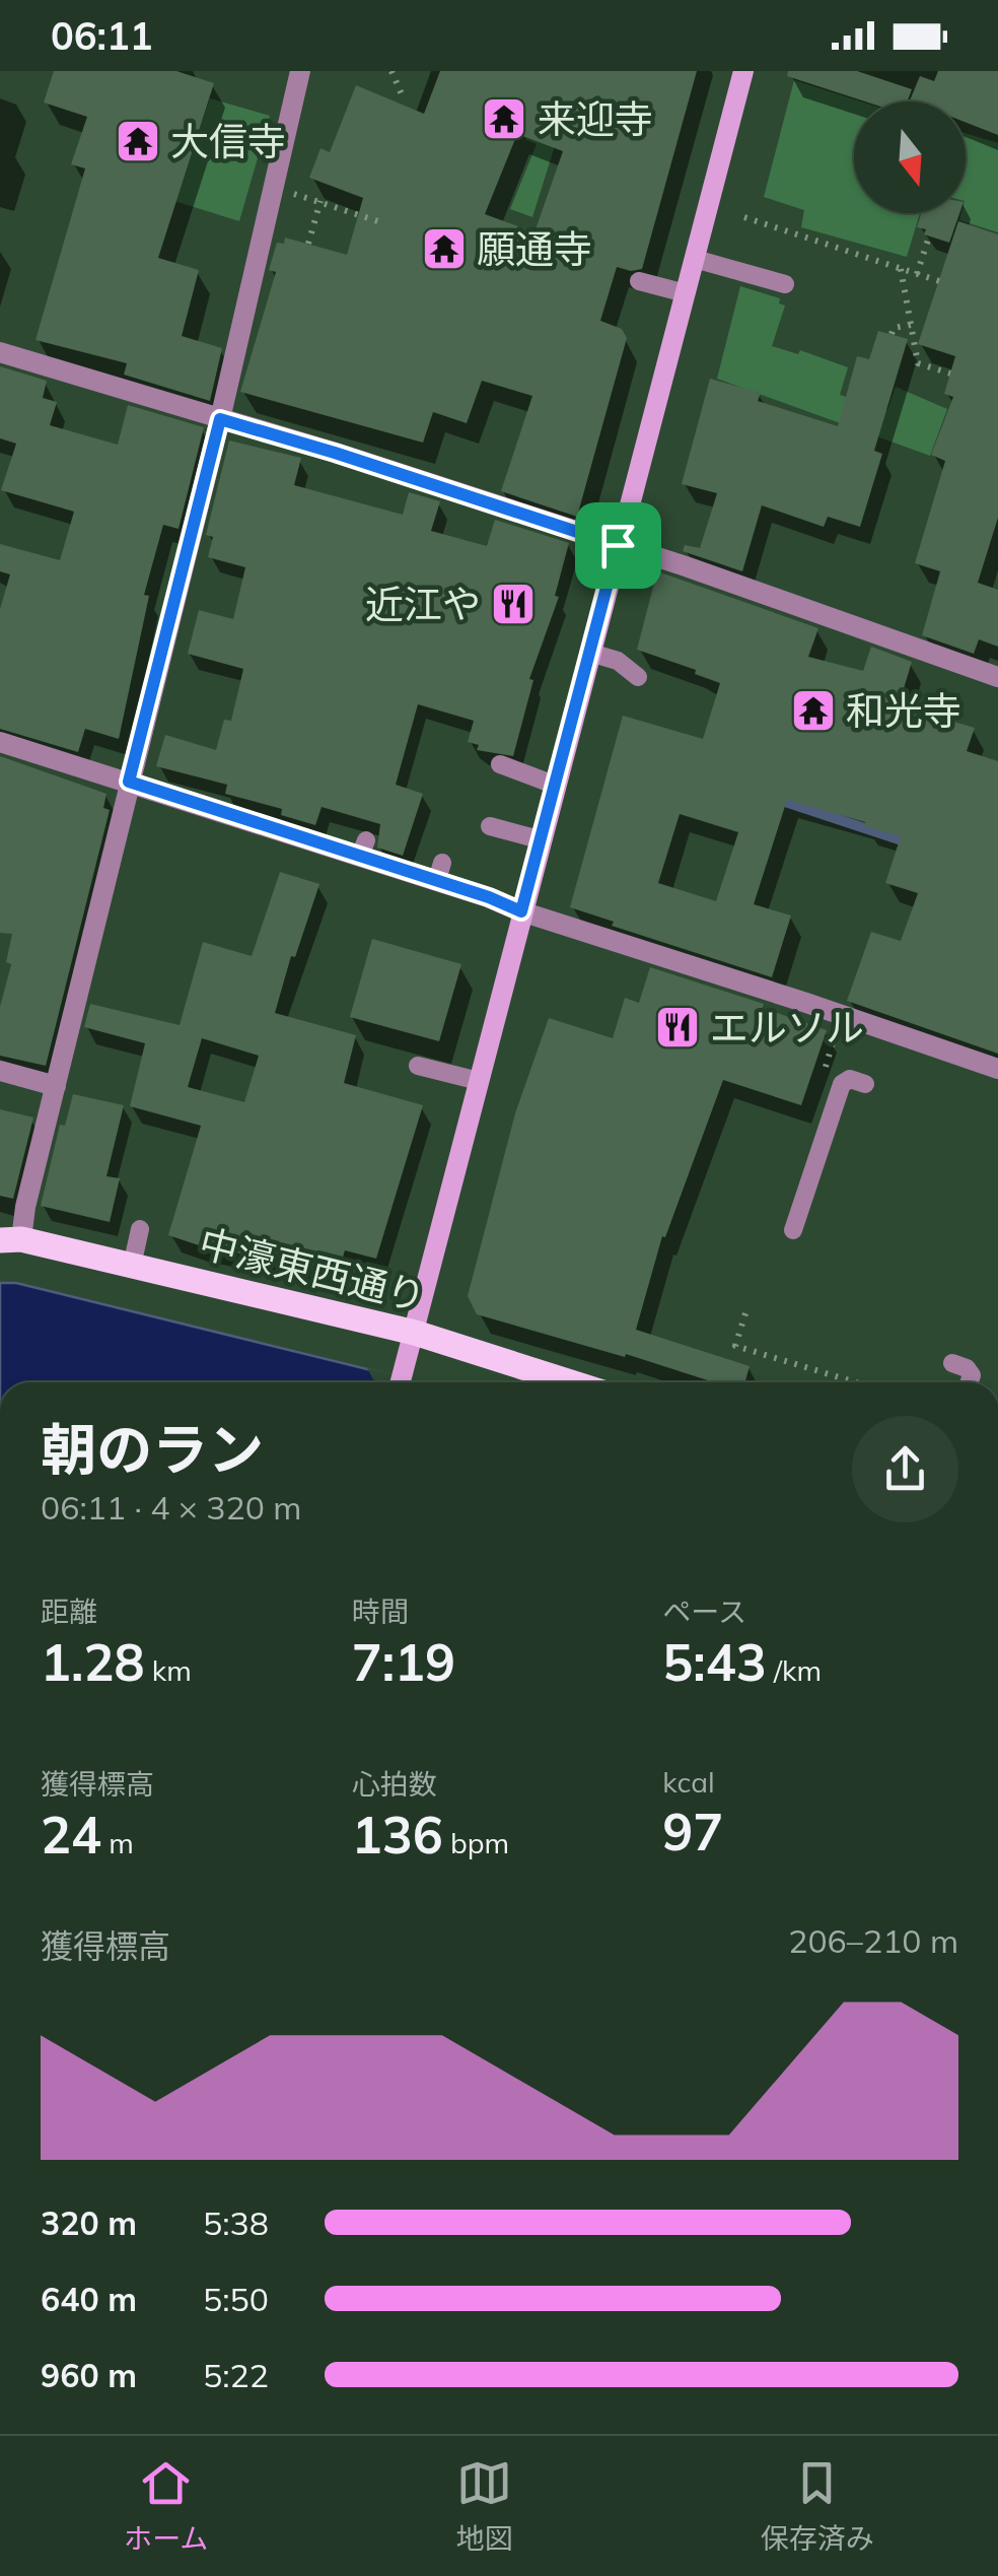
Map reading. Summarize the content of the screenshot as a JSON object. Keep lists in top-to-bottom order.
{
  "streets": {
    "main road": ["中濠東西通り"]
  },
  "places": {
    "temple": [
      "来迎寺",
      "大信寺",
      "願通寺",
      "和光寺"
    ],
    "restaurant": ["近江や", "エルソル"]
  },
  "north": "bottom",
  "page": {
    "status": "06:11",
    "heading": ["朝のラン", "06:11 · 4 × 320 m"],
    "stats": [
      ["距離", "1.28 km"],
      ["時間", "7:19"],
      ["ペース", "5:43 /km"],
      ["獲得標高", "24 m"],
      ["心拍数", "136 bpm"],
      ["kcal", "97"]
    ],
    "chart": ["獲得標高", "206–210 m"],
    "list": [
      {
        "name": "320 m",
        "note": "5:38"
      },
      {
        "name": "640 m",
        "note": "5:50"
      },
      {
        "name": "960 m",
        "note": "5:22"
      }
    ],
    "tabs": ["ホーム", "地図", "保存済み"]
  }
}
